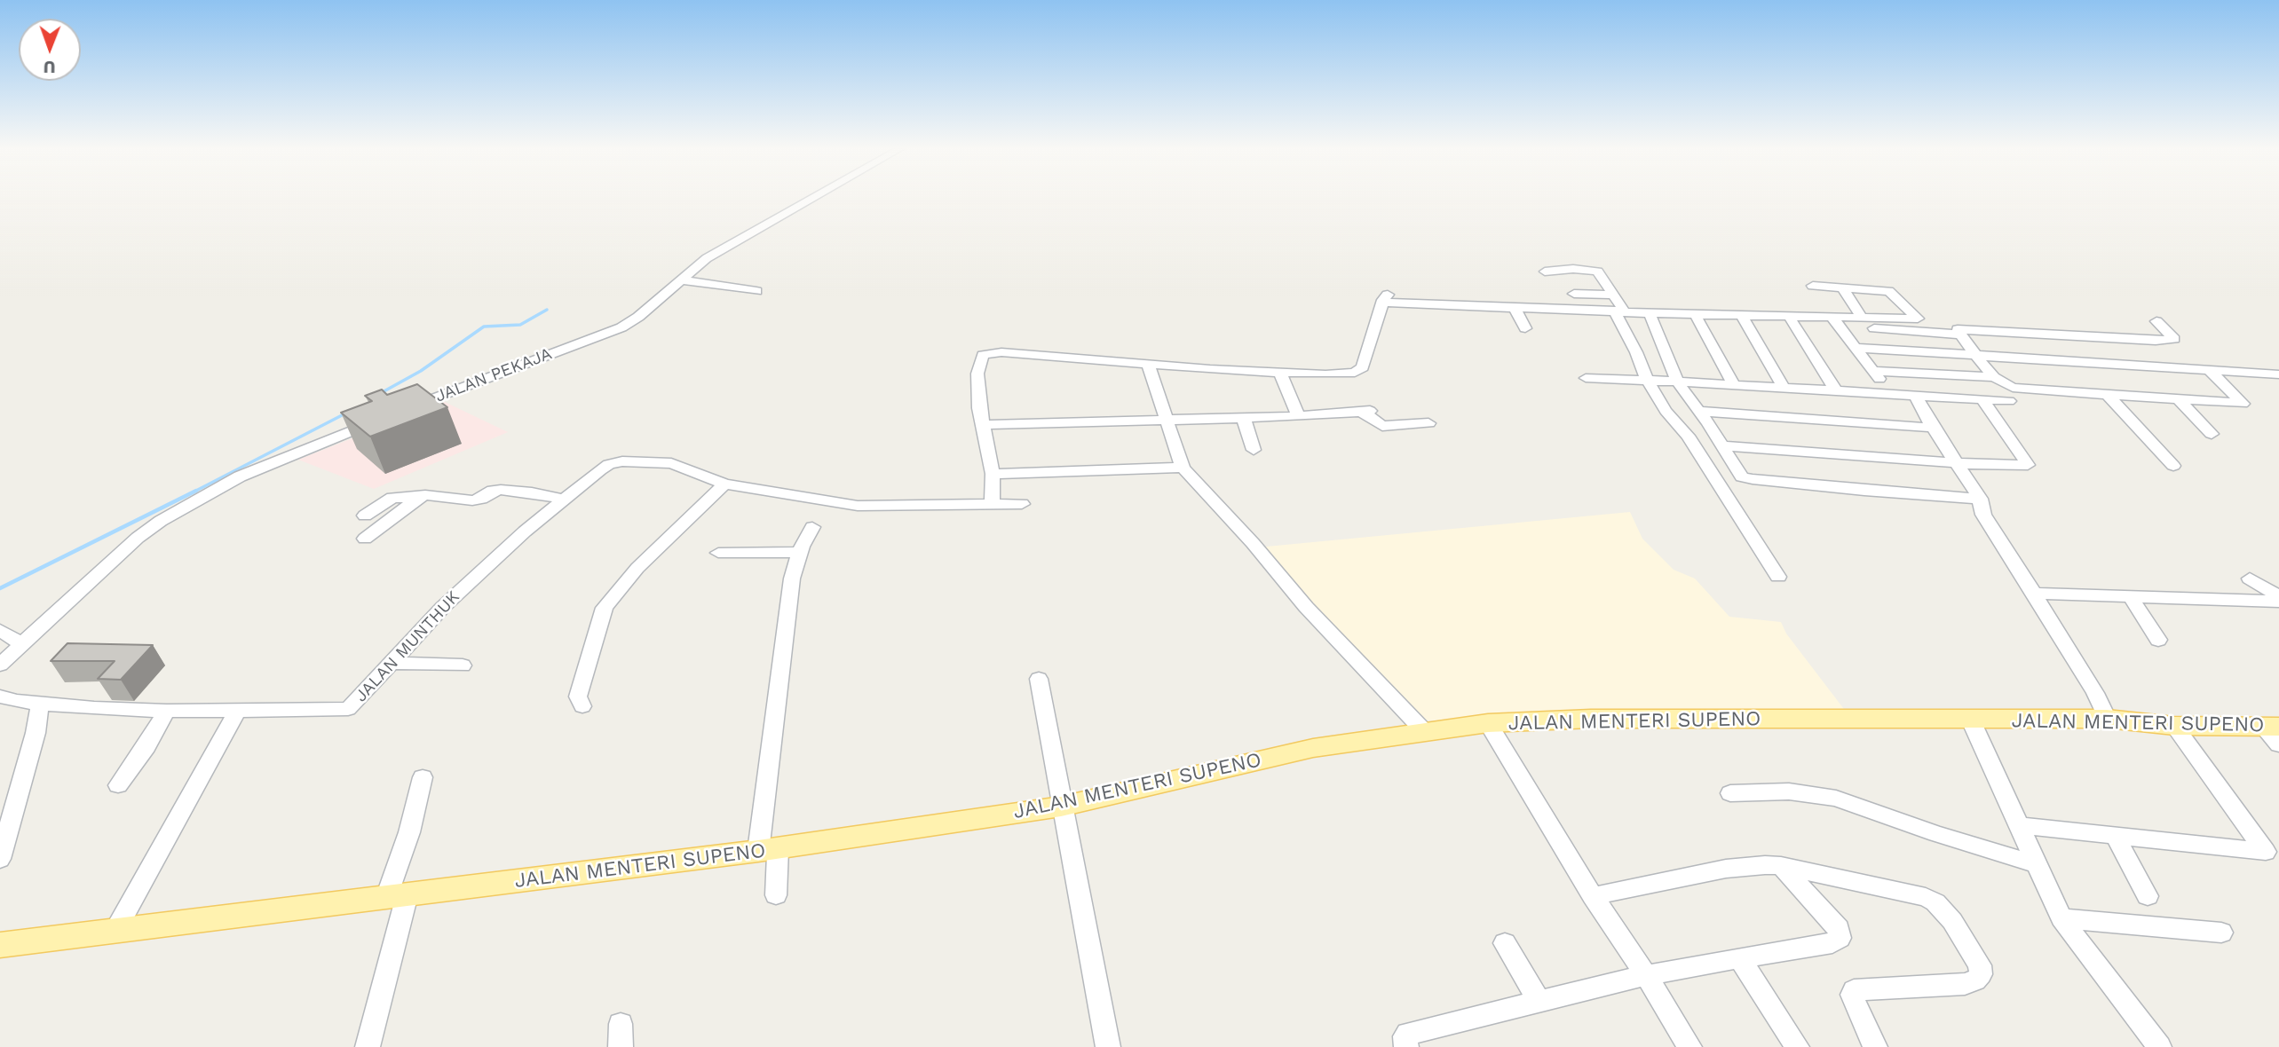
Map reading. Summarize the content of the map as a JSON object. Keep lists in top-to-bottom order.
{
  "streets": {
    "main road": ["JALAN MENTERI SUPENO"],
    "street": ["JALAN PEKAJA", "JALAN MUNTHUK"]
  },
  "north": "bottom"
}
